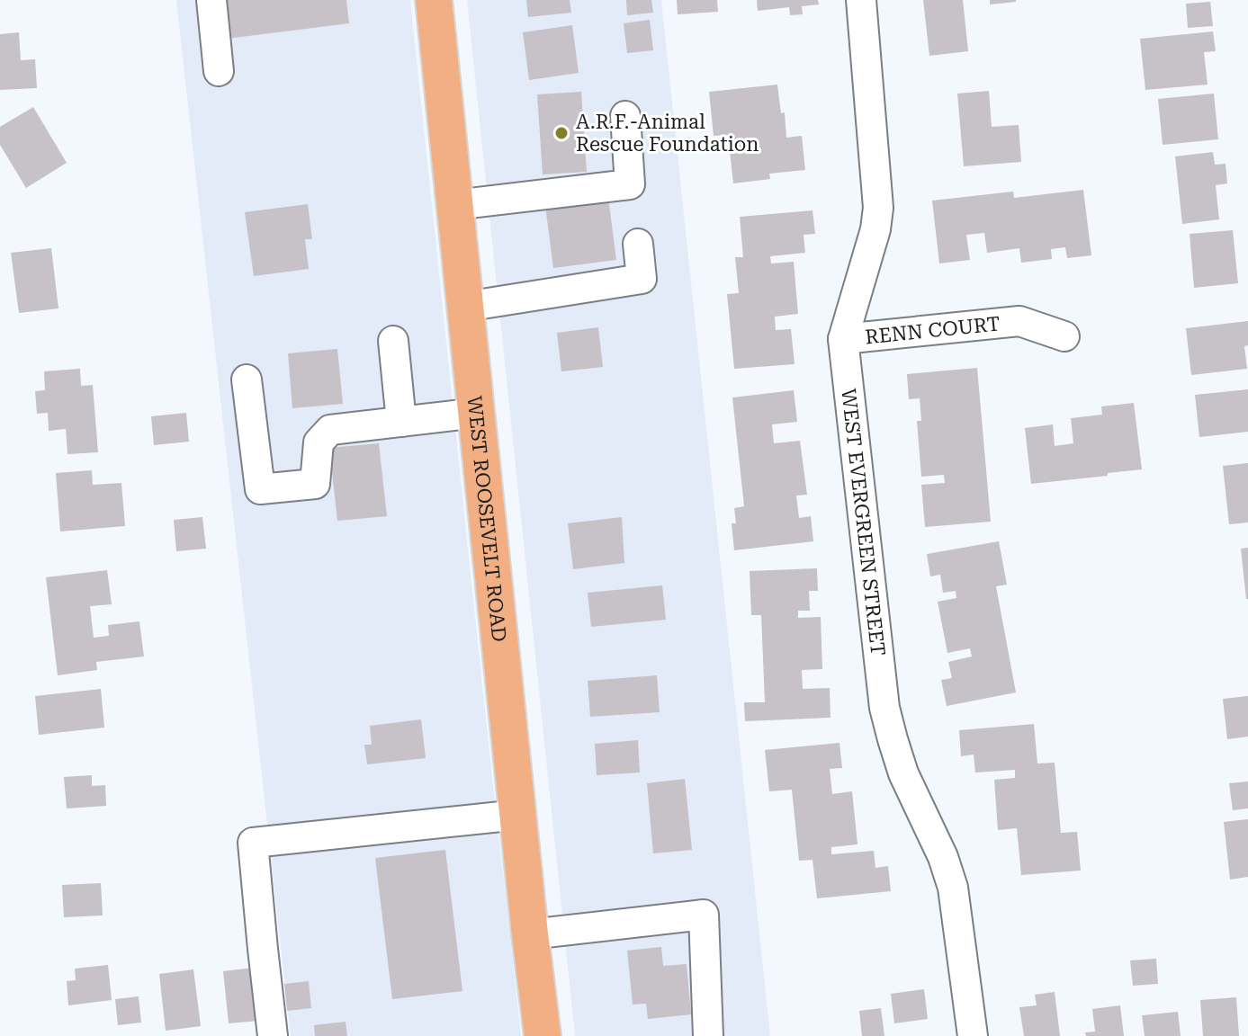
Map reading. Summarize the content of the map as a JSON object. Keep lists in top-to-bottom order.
{
  "streets": {
    "main road": ["WEST ROOSEVELT ROAD"],
    "street": ["RENN COURT", "WEST EVERGREEN STREET"]
  },
  "crossings": [
    ["RENN COURT", "WEST EVERGREEN STREET"]
  ],
  "places": ["A.R.F.-Animal Rescue Foundation"]
}
